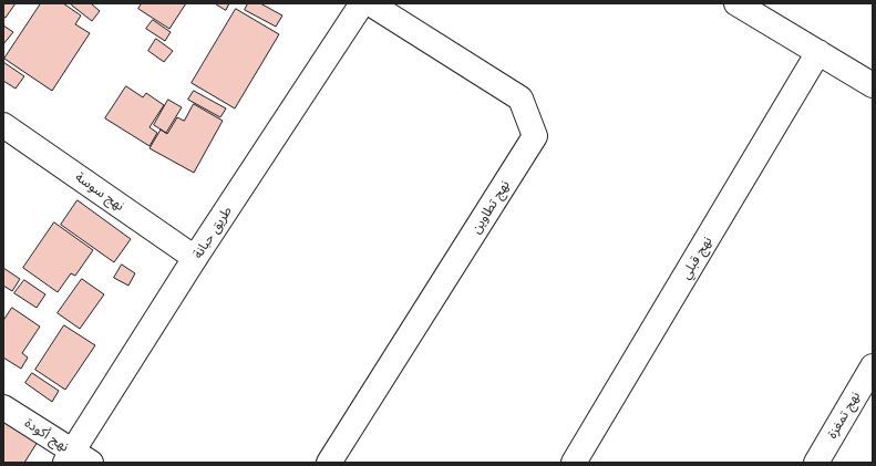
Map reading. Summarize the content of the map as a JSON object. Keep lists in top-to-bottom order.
{
  "streets": {
    "street": [
      "نهج سوسة",
      "نهج تطاوين",
      "طريق حبانة",
      "نهج قبلي",
      "نهج تمغزة",
      "نهج أكودة"
    ]
  },
  "crossings": [
    ["نهج سوسة", "طريق حبانة"],
    ["طريق حبانة", "نهج أكودة"]
  ]
}
